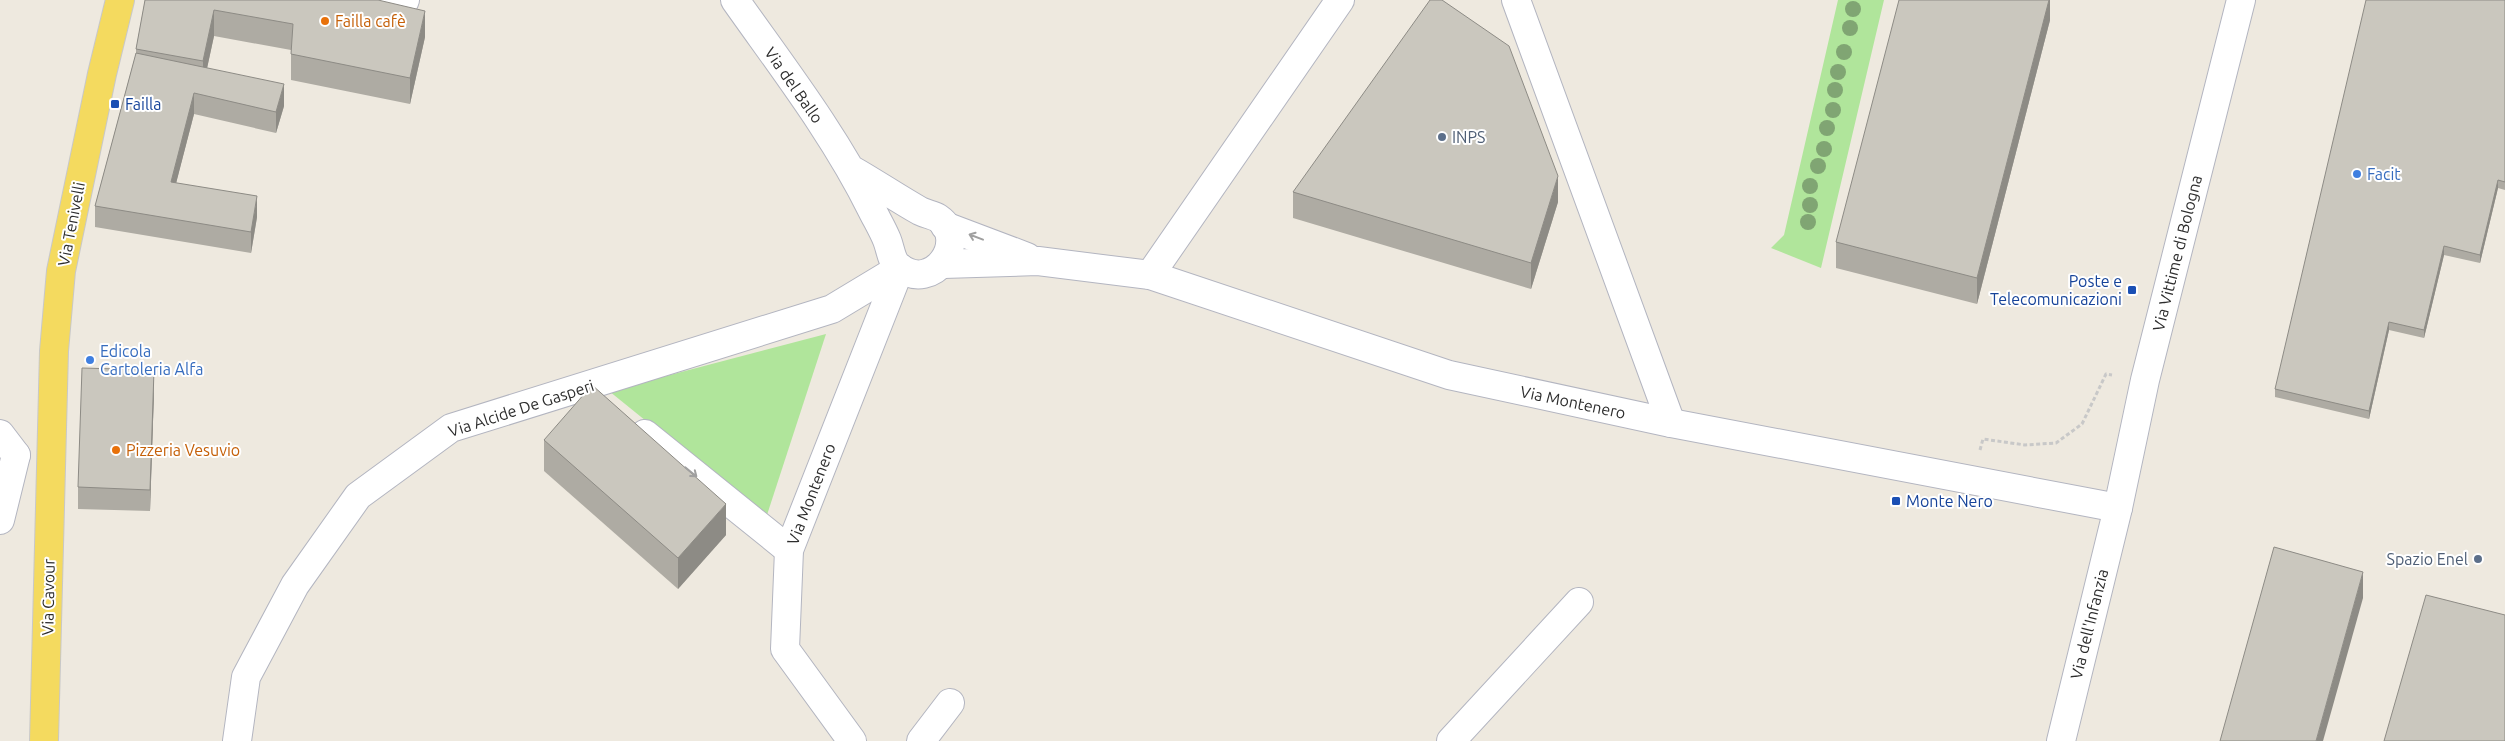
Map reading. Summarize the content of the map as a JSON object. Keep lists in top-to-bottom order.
{
  "streets": {
    "main road": ["Via Tenivelli", "Via Cavour"],
    "street": [
      "Via del Ballo",
      "Via Vittime di Bologna",
      "Via Montenero",
      "Via Alcide De Gasperi",
      "Via dell'Infanzia"
    ]
  },
  "crossings": [
    ["Via del Ballo", "Via Montenero"],
    ["Via del Ballo", "Via Alcide De Gasperi"],
    ["Via Tenivelli", "Via Cavour"],
    ["Via Vittime di Bologna", "Via Montenero"],
    ["Via Vittime di Bologna", "Via dell'Infanzia"],
    ["Via Montenero", "Via Alcide De Gasperi"],
    ["Via Montenero", "Via dell'Infanzia"]
  ],
  "places": {
    "other": [
      "Failla cafè",
      "INPS",
      "Facit",
      "Edicola Cartoleria Alfa",
      "Pizzeria Vesuvio",
      "Spazio Enel"
    ],
    "transit": ["Failla", "Poste e Telecomunicazioni", "Monte Nero"]
  }
}
